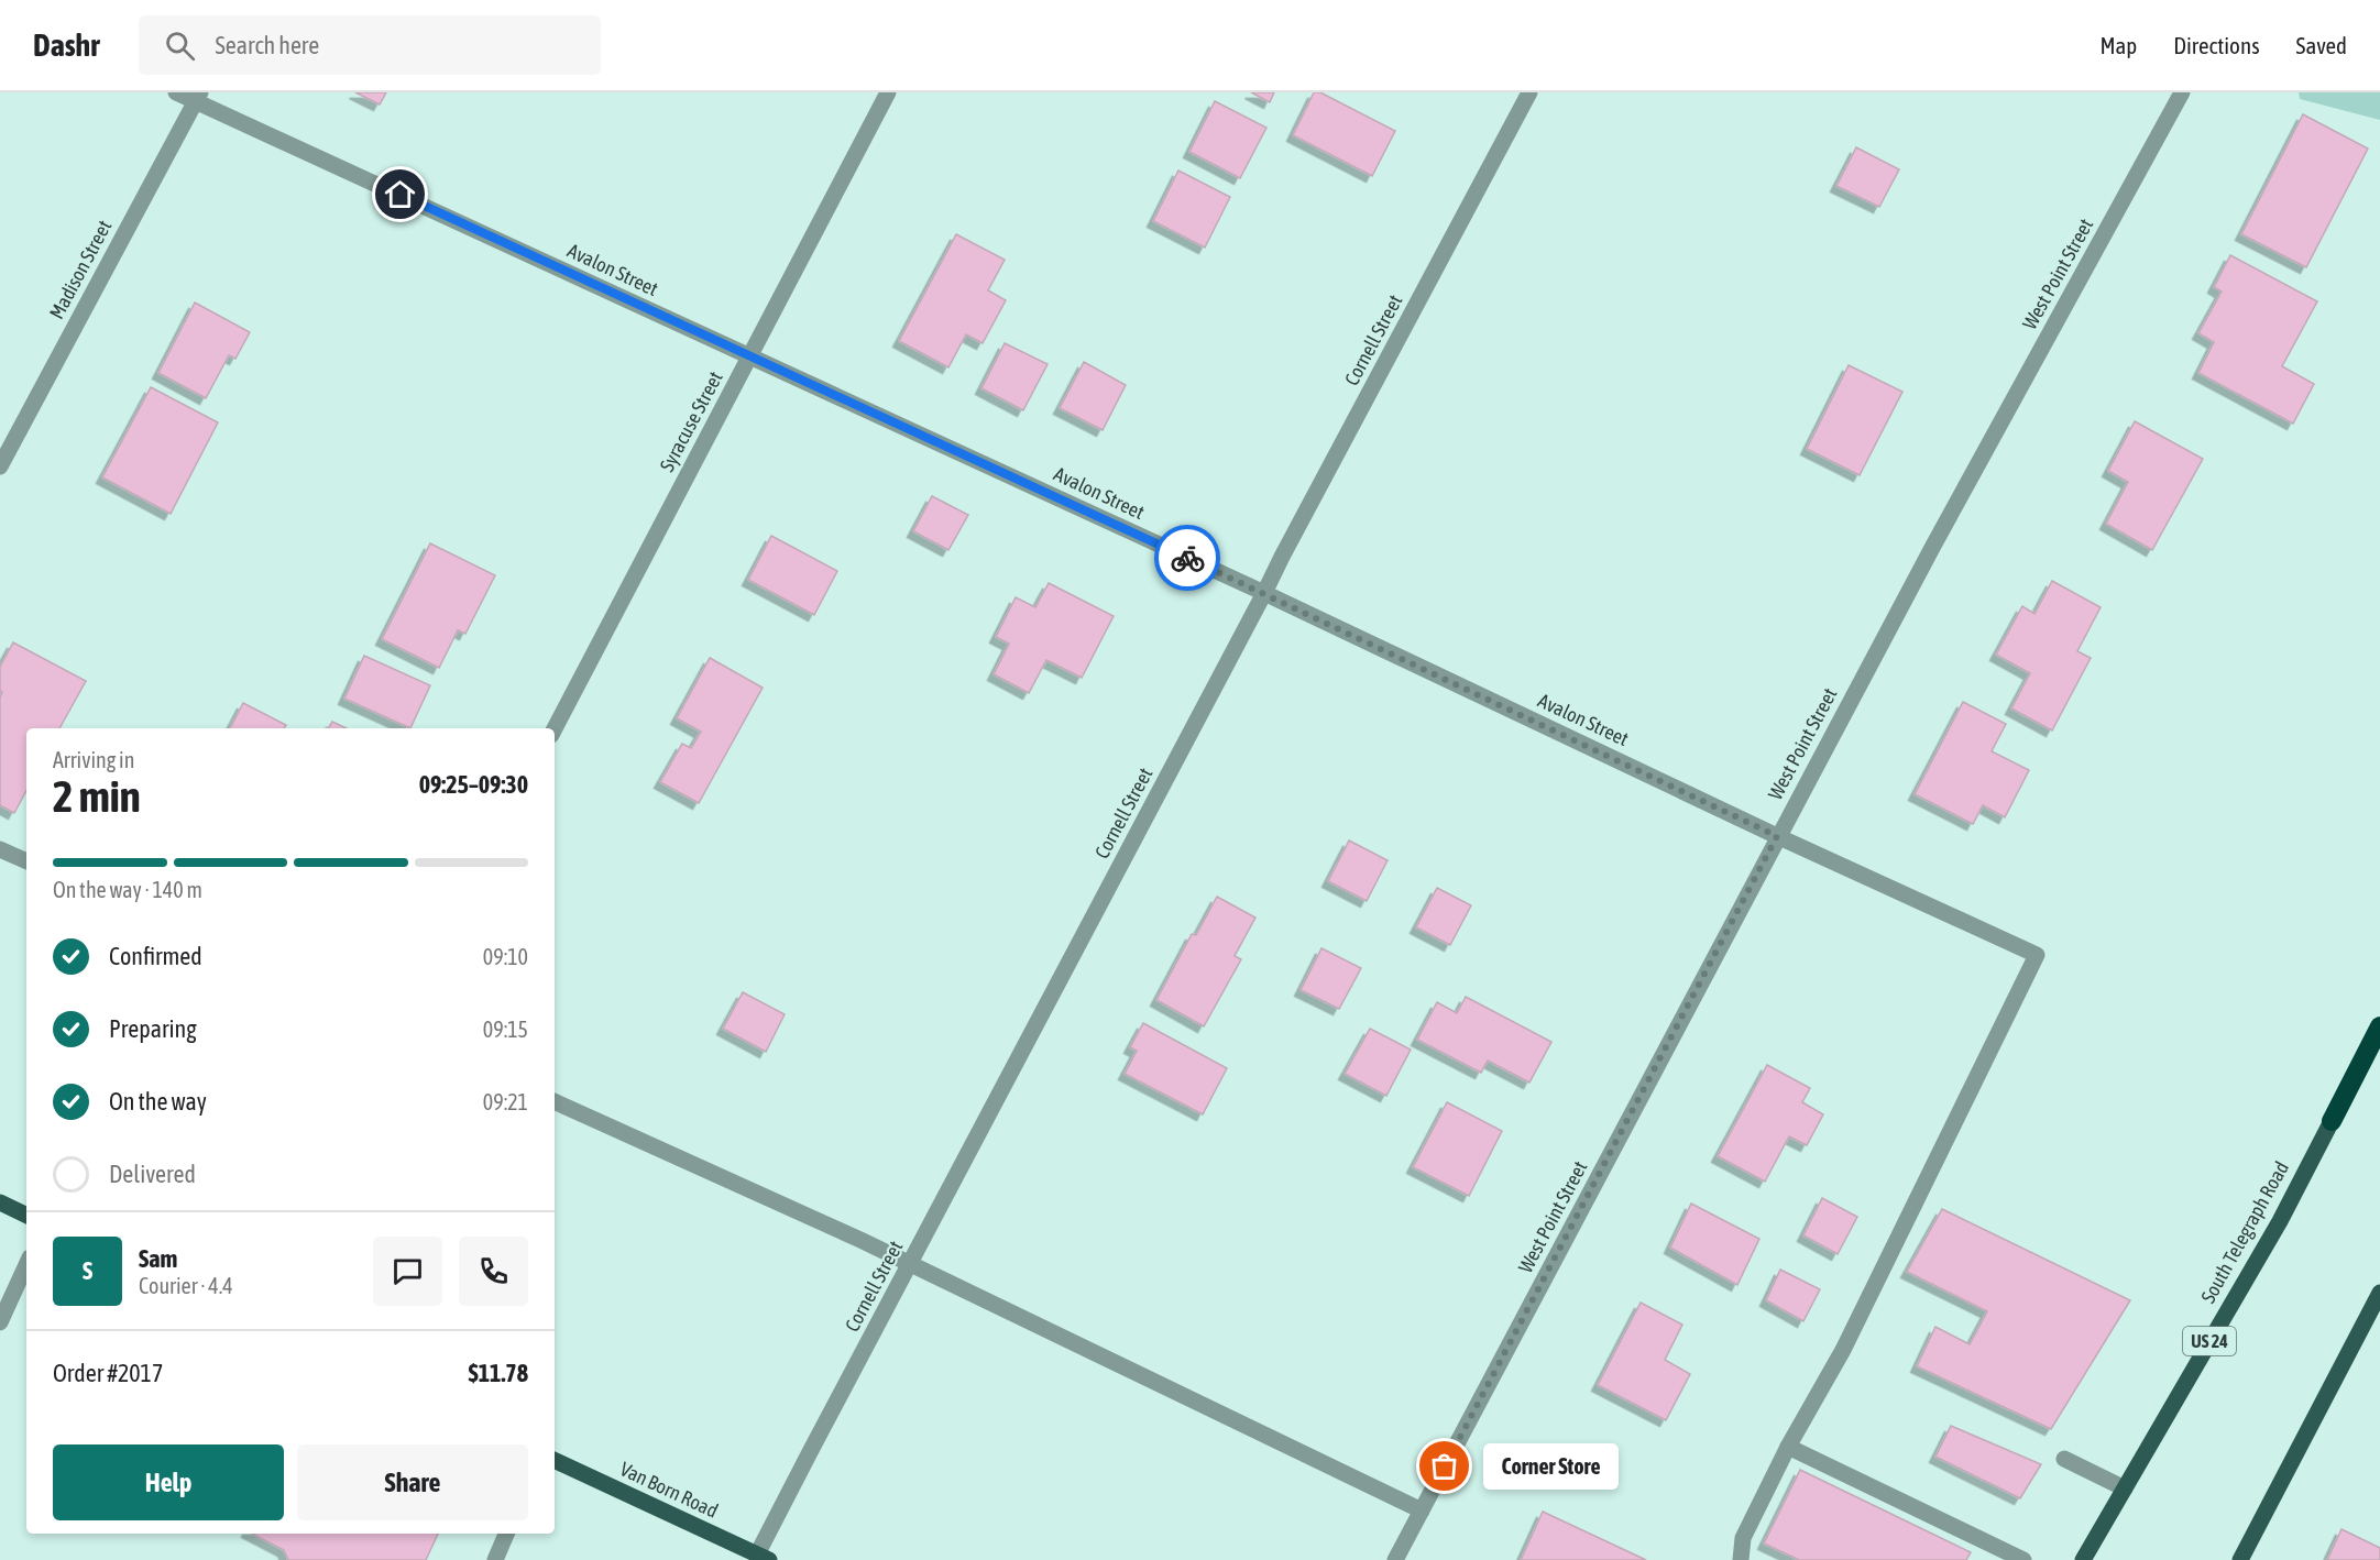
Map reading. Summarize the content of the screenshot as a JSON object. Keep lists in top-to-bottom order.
{
  "streets": {
    "highway": ["South Telegraph Road", "US 24"],
    "main road": ["Van Born Road"],
    "street": [
      "Madison Street",
      "Avalon Street",
      "West Point Street",
      "Cornell Street",
      "Syracuse Street"
    ]
  },
  "crossings": [
    ["Madison Street", "Avalon Street"],
    ["Avalon Street", "West Point Street"],
    ["Avalon Street", "Cornell Street"],
    ["Avalon Street", "Syracuse Street"],
    ["Cornell Street", "Van Born Road"]
  ],
  "places": ["Corner Store"],
  "page": {
    "header": "Dashr",
    "search": "Search here",
    "nav": ["Map", "Directions", "Saved"],
    "heading": ["2 min", "Arriving in", "09:25–09:30"],
    "panel": [
      "Sam",
      "Courier · 4.4",
      "Order #2017",
      "$11.78"
    ],
    "bar": "On the way · 140 m",
    "list": [
      ["Confirmed", "09:10"],
      ["Preparing", "09:15"],
      ["On the way", "09:21"],
      "Delivered"
    ],
    "round": "S",
    "buttons": ["Help", "Share"],
    "bubble": "Corner Store"
  }
}
